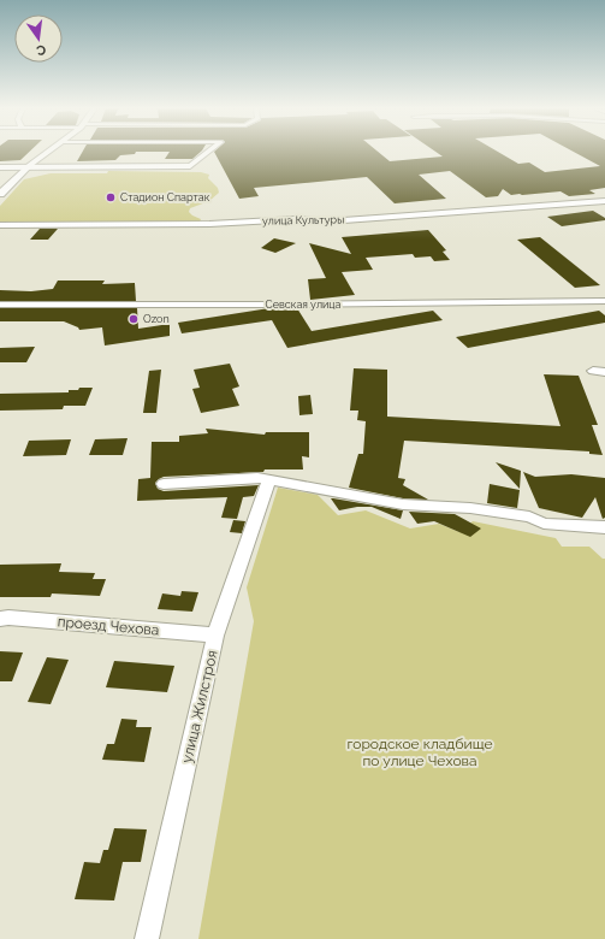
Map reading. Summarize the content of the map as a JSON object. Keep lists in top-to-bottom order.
{
  "streets": {
    "street": [
      "улица Культуры",
      "Севская улица",
      "проезд Чехова",
      "улица Жилстроя"
    ]
  },
  "crossings": [
    ["проезд Чехова", "улица Жилстроя"]
  ],
  "parks": ["городское кладбище по улице Чехова"],
  "places": ["Стадион Спартак", "Ozon"],
  "north": "bottom"
}
